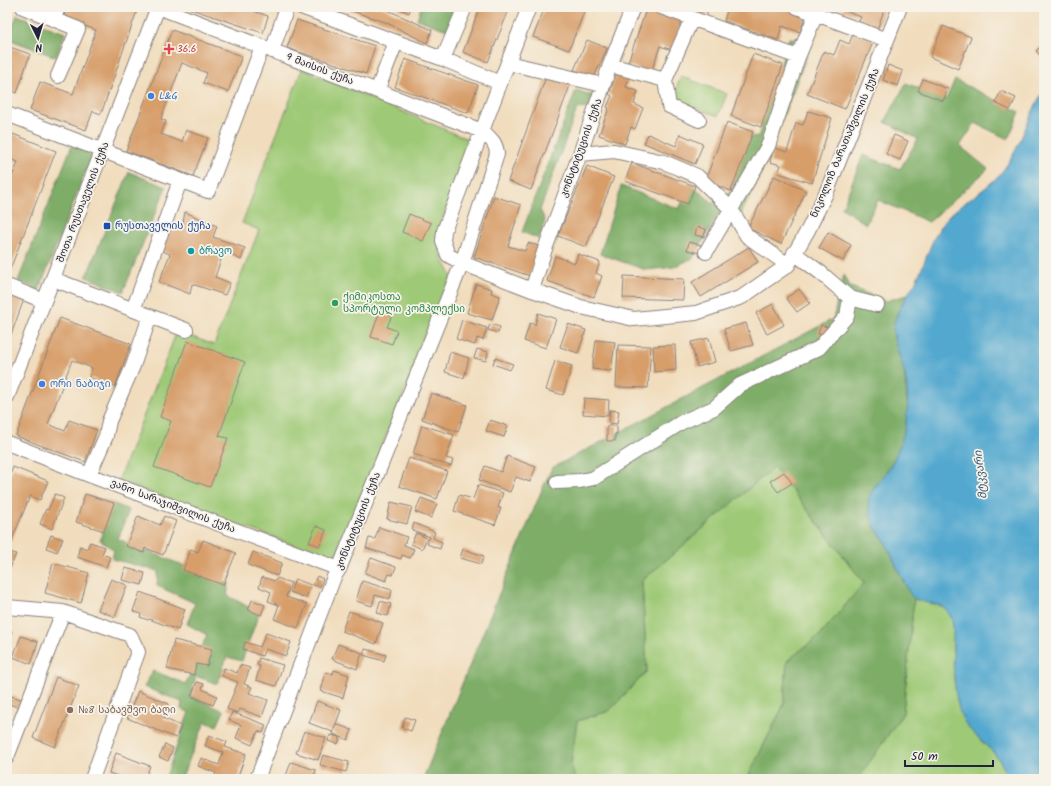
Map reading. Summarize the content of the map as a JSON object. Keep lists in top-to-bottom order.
{
  "streets": {
    "street": [
      "9 მაისის ქუჩა",
      "ნიკოლოზ ბარათაშვილის ქუჩა",
      "კონსტიტუციის ქუჩა",
      "შოთა რუსთაველის ქუჩა",
      "ვანო სარაჯიშვილის ქუჩა"
    ]
  },
  "crossings": [
    ["9 მაისის ქუჩა", "კონსტიტუციის ქუჩა"],
    ["9 მაისის ქუჩა", "შოთა რუსთაველის ქუჩა"],
    ["ნიკოლოზ ბარათაშვილის ქუჩა", "კონსტიტუციის ქუჩა"],
    ["კონსტიტუციის ქუჩა", "ვანო სარაჯიშვილის ქუჩა"]
  ],
  "water": ["მტკვარი"],
  "places": {
    "health": ["36.6"],
    "other": [
      "L&G",
      "ბრავო",
      "ქიმიკოსთა სპორტული კომპლექსი",
      "ორი ნაბიჯი",
      "№8 საბავშვო ბაღი"
    ],
    "transit": ["რუსთაველის ქუჩა"]
  },
  "scale_bar": "50 m",
  "north": "bottom"
}
